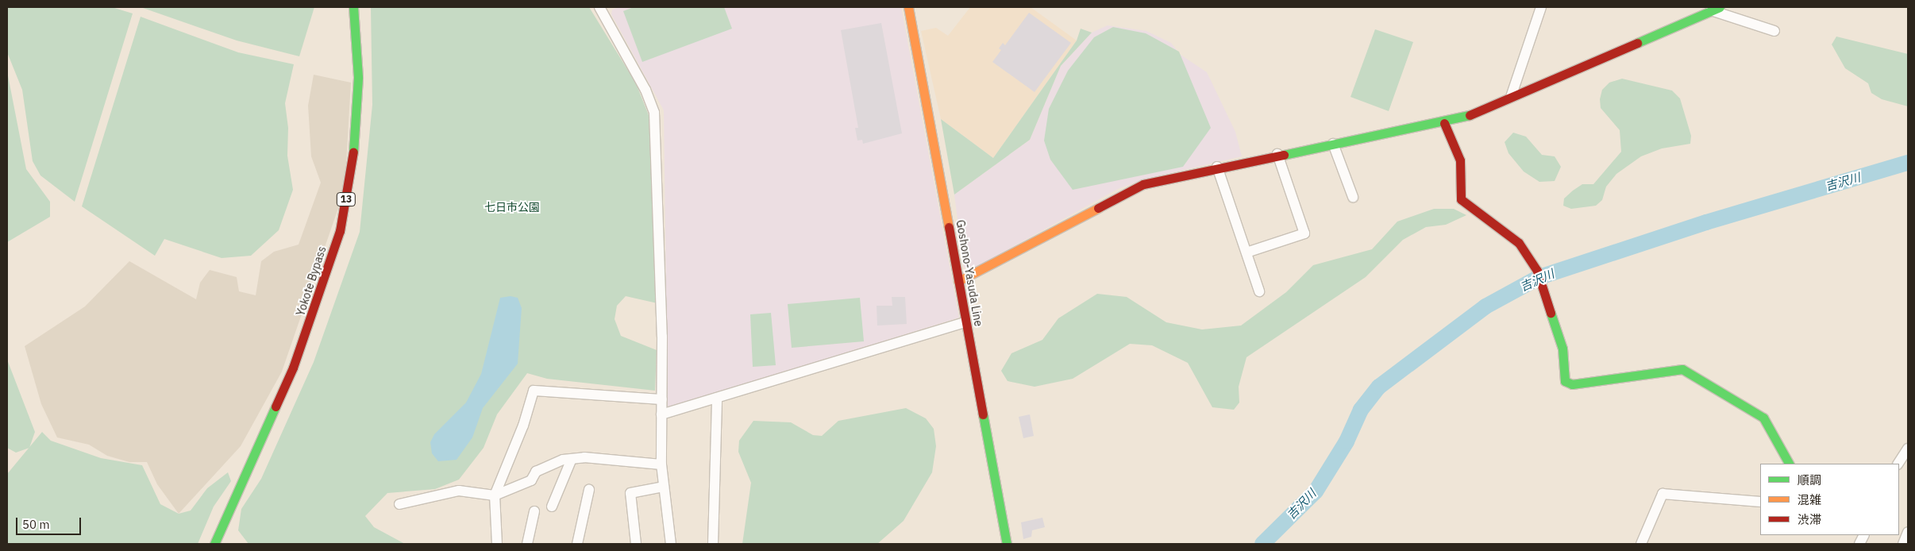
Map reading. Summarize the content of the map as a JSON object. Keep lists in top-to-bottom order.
{
  "streets": {
    "main road": ["13", "Goshono-Yasuda Line", "Yokote Bypass"]
  },
  "water": ["吉沢川"],
  "parks": ["七日市公園"],
  "legend": ["順調", "混雑", "渋滞"],
  "scale_bar": "50 m"
}
